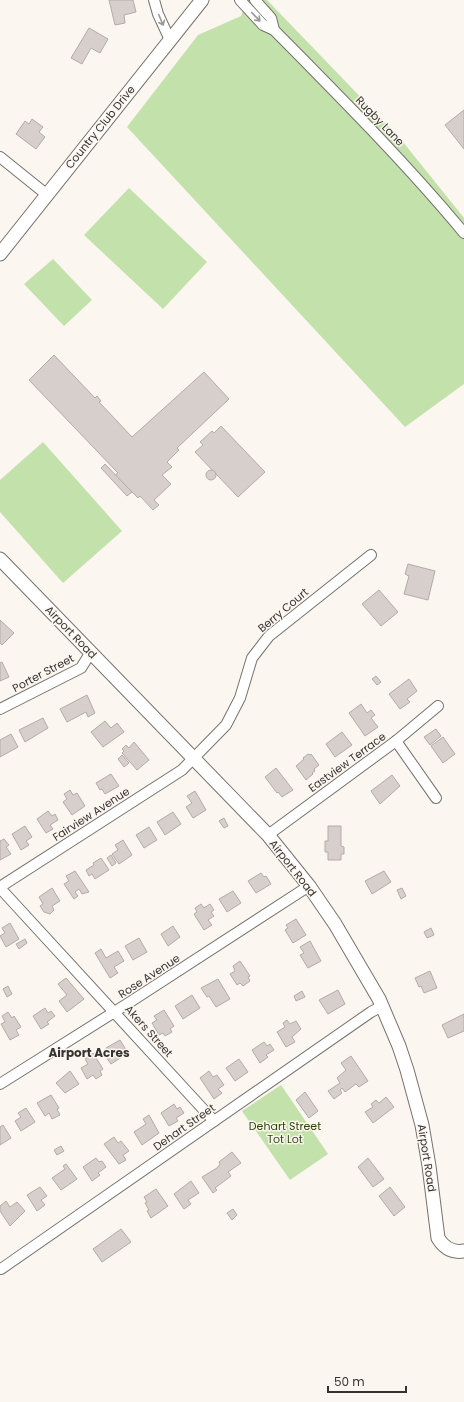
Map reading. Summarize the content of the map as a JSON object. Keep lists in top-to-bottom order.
{
  "streets": {
    "street": [
      "Rugby Lane",
      "Country Club Drive",
      "Berry Court",
      "Airport Road",
      "Porter Street",
      "Eastview Terrace",
      "Fairview Avenue",
      "Rose Avenue",
      "Akers Street",
      "Dehart Street"
    ]
  },
  "crossings": [
    ["Berry Court", "Airport Road"],
    ["Berry Court", "Fairview Avenue"],
    ["Airport Road", "Porter Street"],
    ["Airport Road", "Eastview Terrace"],
    ["Airport Road", "Fairview Avenue"],
    ["Airport Road", "Rose Avenue"],
    ["Airport Road", "Dehart Street"],
    ["Fairview Avenue", "Akers Street"],
    ["Rose Avenue", "Akers Street"],
    ["Akers Street", "Dehart Street"]
  ],
  "districts": ["Airport Acres"],
  "parks": ["Dehart Street Tot Lot"],
  "scale_bar": "50 m"
}
